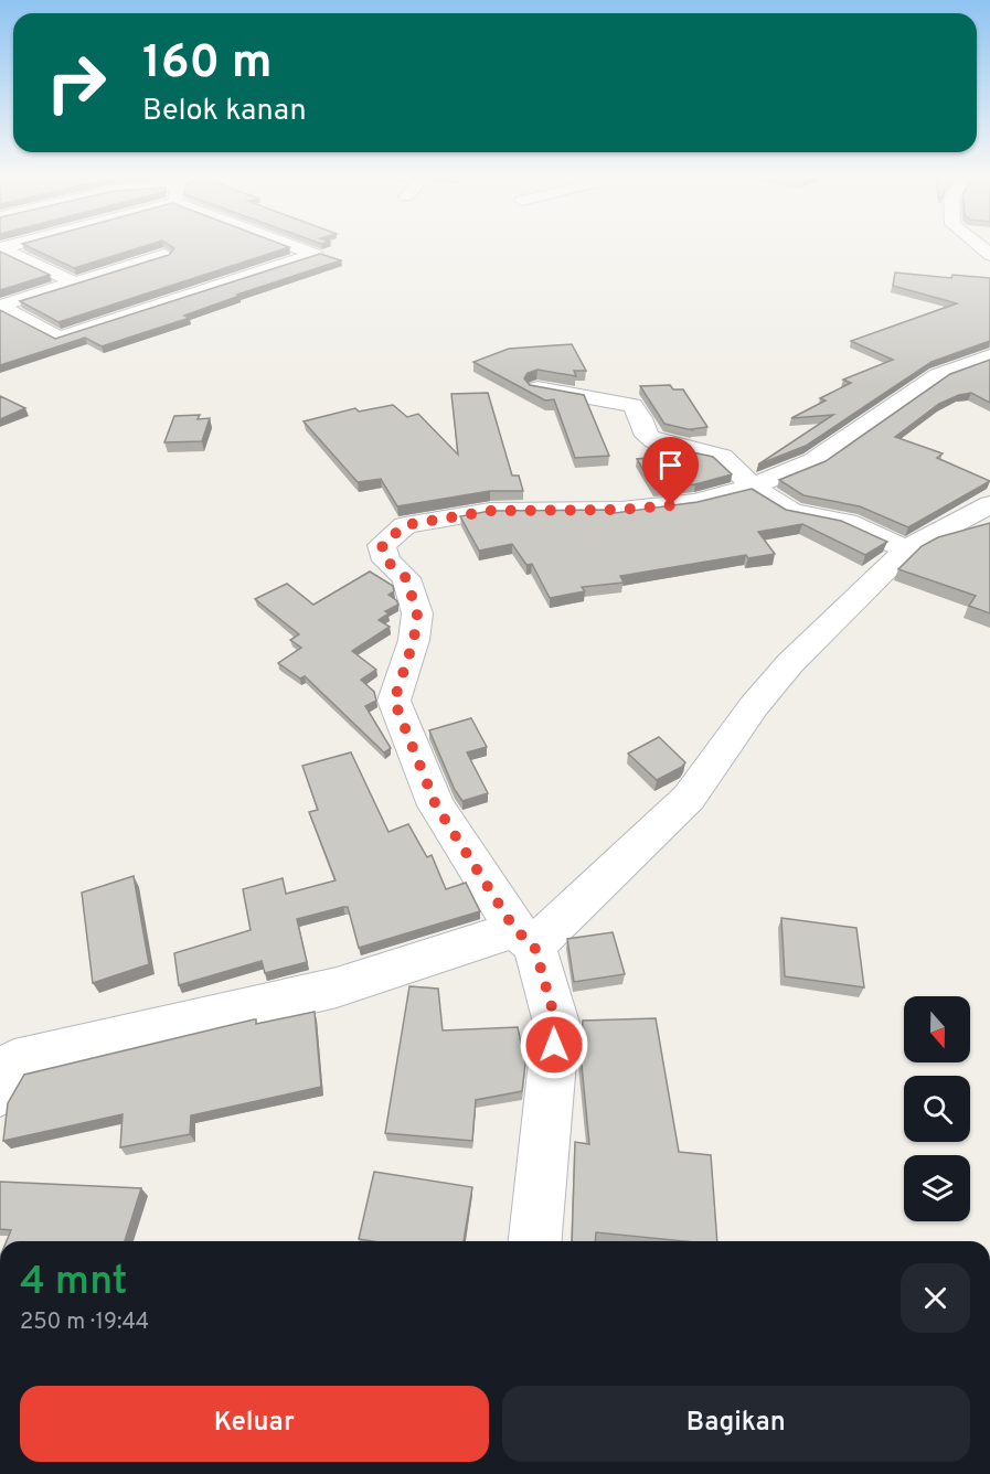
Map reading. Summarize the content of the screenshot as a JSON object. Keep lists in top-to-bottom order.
{
  "north": "bottom",
  "page": {
    "turn": ["160 m", "Belok kanan"],
    "heading": ["4 mnt", "250 m · 19:44"],
    "buttons": ["Keluar", "Bagikan"]
  }
}
